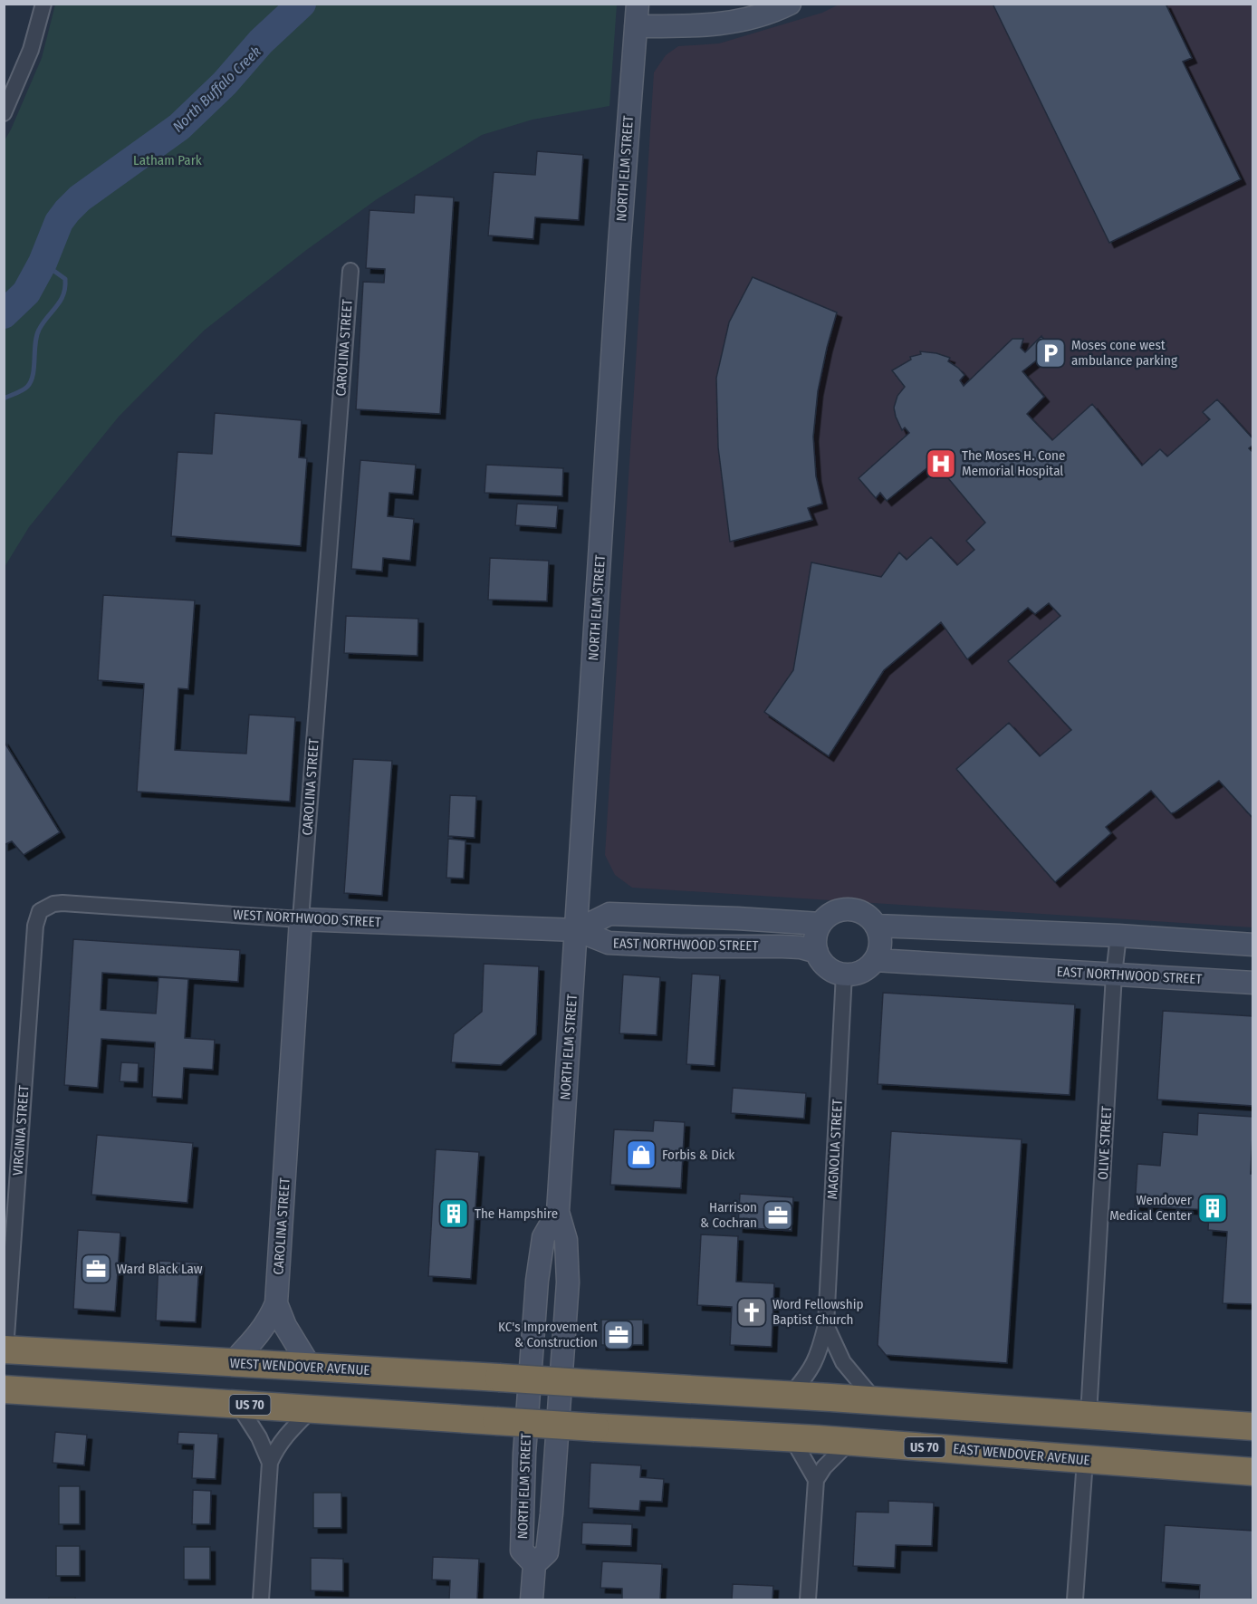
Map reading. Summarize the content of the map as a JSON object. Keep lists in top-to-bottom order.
{
  "streets": {
    "highway": ["WEST WENDOVER AVENUE", "US 70", "EAST WENDOVER AVENUE"],
    "street": [
      "NORTH ELM STREET",
      "CAROLINA STREET",
      "WEST NORTHWOOD STREET",
      "EAST NORTHWOOD STREET",
      "VIRGINIA STREET",
      "OLIVE STREET",
      "MAGNOLIA STREET"
    ]
  },
  "crossings": [
    ["NORTH ELM STREET", "WEST NORTHWOOD STREET"],
    ["NORTH ELM STREET", "EAST NORTHWOOD STREET"],
    ["CAROLINA STREET", "WEST NORTHWOOD STREET"],
    ["CAROLINA STREET", "WEST WENDOVER AVENUE"],
    ["WEST NORTHWOOD STREET", "EAST NORTHWOOD STREET"],
    ["WEST NORTHWOOD STREET", "VIRGINIA STREET"],
    ["EAST NORTHWOOD STREET", "OLIVE STREET"],
    ["EAST NORTHWOOD STREET", "MAGNOLIA STREET"],
    ["VIRGINIA STREET", "WEST WENDOVER AVENUE"],
    ["MAGNOLIA STREET", "WEST WENDOVER AVENUE"],
    ["US 70", "EAST WENDOVER AVENUE"]
  ],
  "water": ["North Buffalo Creek"],
  "parks": ["Latham Park"],
  "places": {
    "parking": ["Moses cone west ambulance parking"],
    "hospital": ["The Moses H. Cone Memorial Hospital"],
    "shop": ["Forbis & Dick"],
    "building": ["Wendover Medical Center", "The Hampshire"],
    "office": ["Harrison & Cochran", "Ward Black Law", "KC's Improvement & Construction"],
    "church": ["Word Fellowship Baptist Church"]
  }
}
